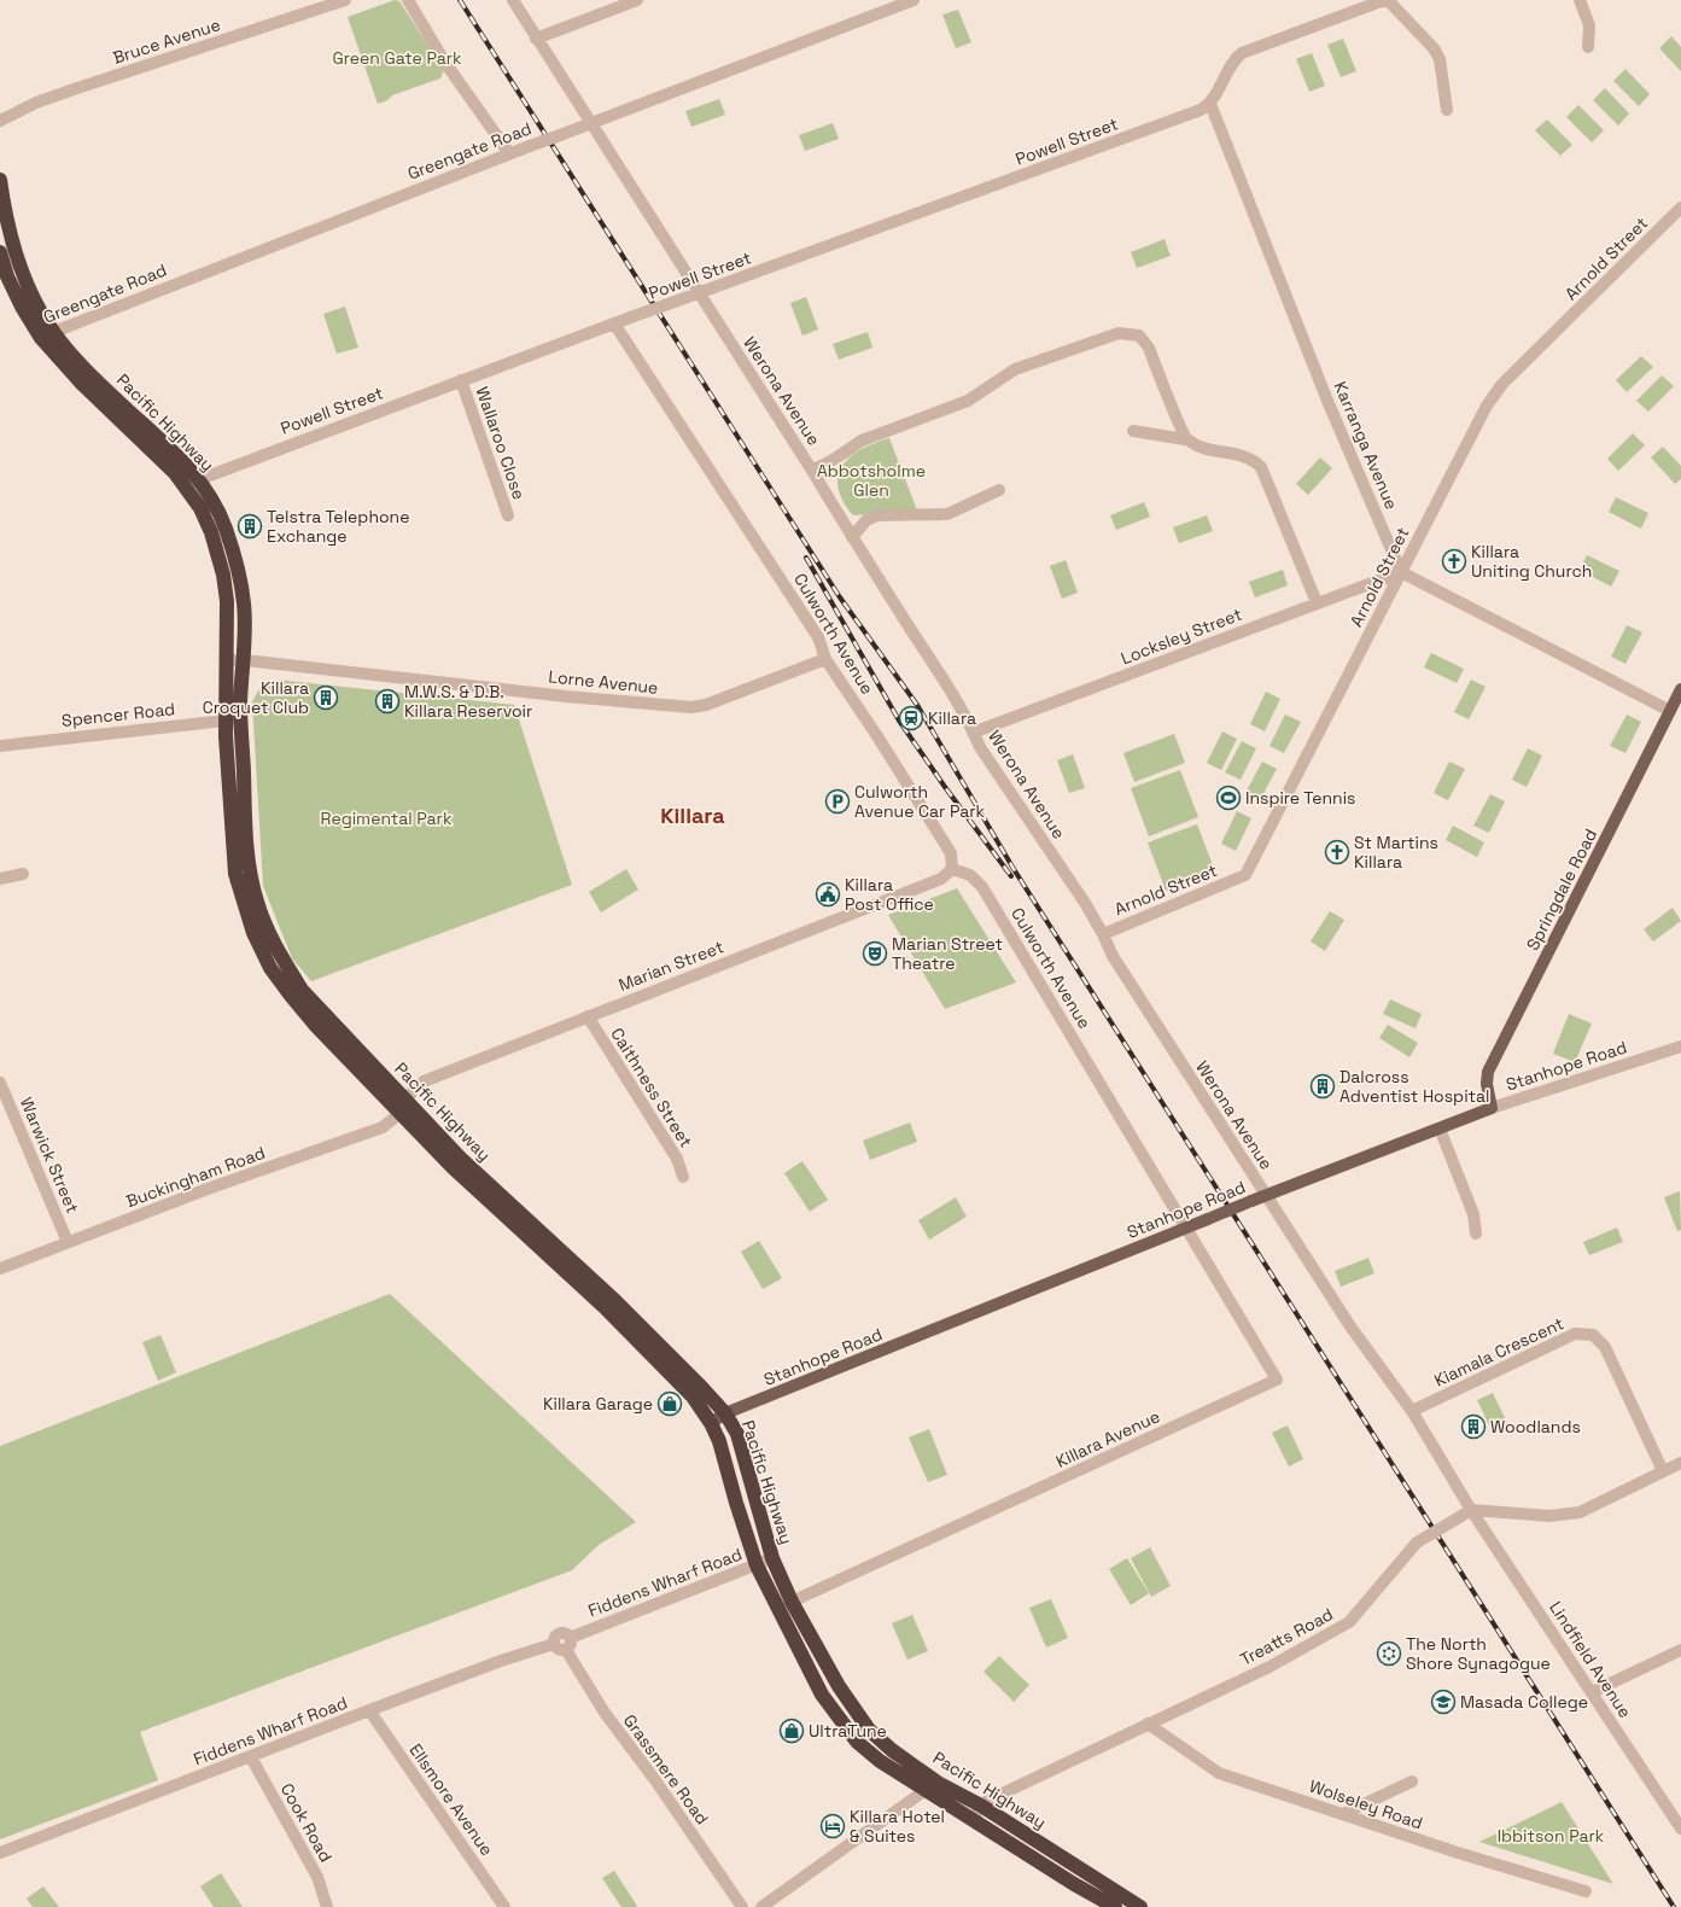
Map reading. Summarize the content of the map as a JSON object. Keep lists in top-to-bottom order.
{
  "streets": {
    "highway": ["Pacific Highway"],
    "main road": ["Springdale Road", "Stanhope Road"],
    "street": [
      "Bruce Avenue",
      "Powell Street",
      "Greengate Road",
      "Arnold Street",
      "Werona Avenue",
      "Wallaroo Close",
      "Karranga Avenue",
      "Culworth Avenue",
      "Locksley Street",
      "Lorne Avenue",
      "Spencer Road",
      "Marian Street",
      "Caithness Street",
      "Warwick Street",
      "Buckingham Road",
      "Kiamala Crescent",
      "Killara Avenue",
      "Fiddens Wharf Road",
      "Treatts Road",
      "Lindfield Avenue",
      "Grassmere Road",
      "Ellsmore Avenue",
      "Wolseley Road",
      "Cook Road"
    ]
  },
  "crossings": [
    ["Powell Street", "Werona Avenue"],
    ["Powell Street", "Pacific Highway"],
    ["Powell Street", "Wallaroo Close"],
    ["Powell Street", "Karranga Avenue"],
    ["Powell Street", "Culworth Avenue"],
    ["Greengate Road", "Werona Avenue"],
    ["Greengate Road", "Pacific Highway"],
    ["Arnold Street", "Werona Avenue"],
    ["Arnold Street", "Karranga Avenue"],
    ["Arnold Street", "Locksley Street"],
    ["Werona Avenue", "Locksley Street"],
    ["Werona Avenue", "Stanhope Road"],
    ["Werona Avenue", "Kiamala Crescent"],
    ["Werona Avenue", "Treatts Road"],
    ["Werona Avenue", "Lindfield Avenue"],
    ["Pacific Highway", "Lorne Avenue"],
    ["Pacific Highway", "Spencer Road"],
    ["Pacific Highway", "Marian Street"],
    ["Pacific Highway", "Stanhope Road"],
    ["Pacific Highway", "Buckingham Road"],
    ["Pacific Highway", "Killara Avenue"],
    ["Pacific Highway", "Fiddens Wharf Road"],
    ["Pacific Highway", "Treatts Road"],
    ["Karranga Avenue", "Locksley Street"],
    ["Culworth Avenue", "Lorne Avenue"],
    ["Culworth Avenue", "Marian Street"],
    ["Culworth Avenue", "Stanhope Road"],
    ["Culworth Avenue", "Killara Avenue"],
    ["Springdale Road", "Stanhope Road"],
    ["Marian Street", "Caithness Street"],
    ["Stanhope Road", "Killara Avenue"],
    ["Warwick Street", "Buckingham Road"],
    ["Fiddens Wharf Road", "Grassmere Road"],
    ["Fiddens Wharf Road", "Ellsmore Avenue"],
    ["Fiddens Wharf Road", "Cook Road"],
    ["Treatts Road", "Lindfield Avenue"],
    ["Treatts Road", "Wolseley Road"]
  ],
  "districts": ["Killara"],
  "parks": [
    "Green Gate Park",
    "Abbotsholme Glen",
    "Regimental Park",
    "Ibbitson Park"
  ],
  "places": {
    "building": [
      "Telstra Telephone Exchange",
      "Killara Croquet Club",
      "M.W.S. & D.B. Killara Reservoir",
      "Dalcross Adventist Hospital",
      "Woodlands"
    ],
    "church": ["Killara Uniting Church", "St Martins Killara"],
    "station": ["Killara"],
    "sports": ["Inspire Tennis"],
    "parking": ["Culworth Avenue Car Park"],
    "public building": ["Killara Post Office"],
    "theatre": ["Marian Street Theatre"],
    "shop": ["Killara Garage", "UltraTune"],
    "synagogue": ["The North Shore Synagogue"],
    "school or university": ["Masada College"],
    "hotel": ["Killara Hotel & Suites"]
  }
}
